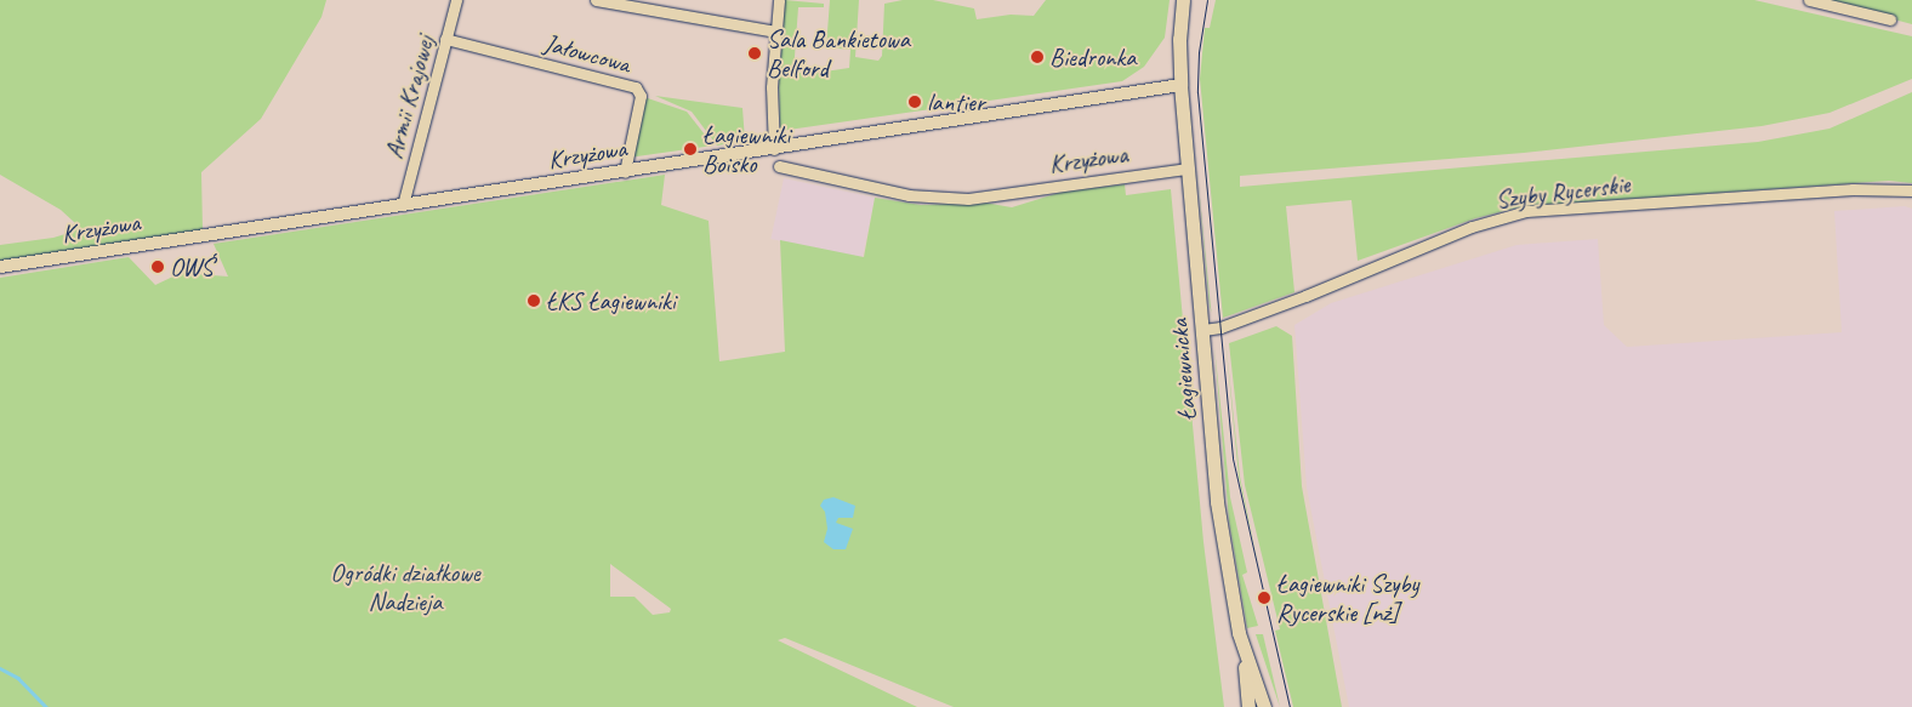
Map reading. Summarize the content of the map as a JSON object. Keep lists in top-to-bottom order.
{
  "streets": {
    "main road": ["Łagiewnicka"],
    "street": [
      "Jałowcowa",
      "Armii Krajowej",
      "Krzyżowa",
      "Szyby Rycerskie"
    ]
  },
  "crossings": [
    ["Jałowcowa", "Armii Krajowej"],
    ["Jałowcowa", "Krzyżowa"],
    ["Armii Krajowej", "Krzyżowa"],
    ["Krzyżowa", "Łagiewnicka"],
    ["Szyby Rycerskie", "Łagiewnicka"]
  ],
  "parks": ["Ogródki działkowe Nadzieja"],
  "places": [
    "Sala Bankietowa Belford",
    "Biedronka",
    "lantier",
    "Łagiewniki Boisko",
    "OWŚ",
    "ŁKS Łagiewniki",
    "Łagiewniki Szyby Rycerskie [nż]"
  ]
}
